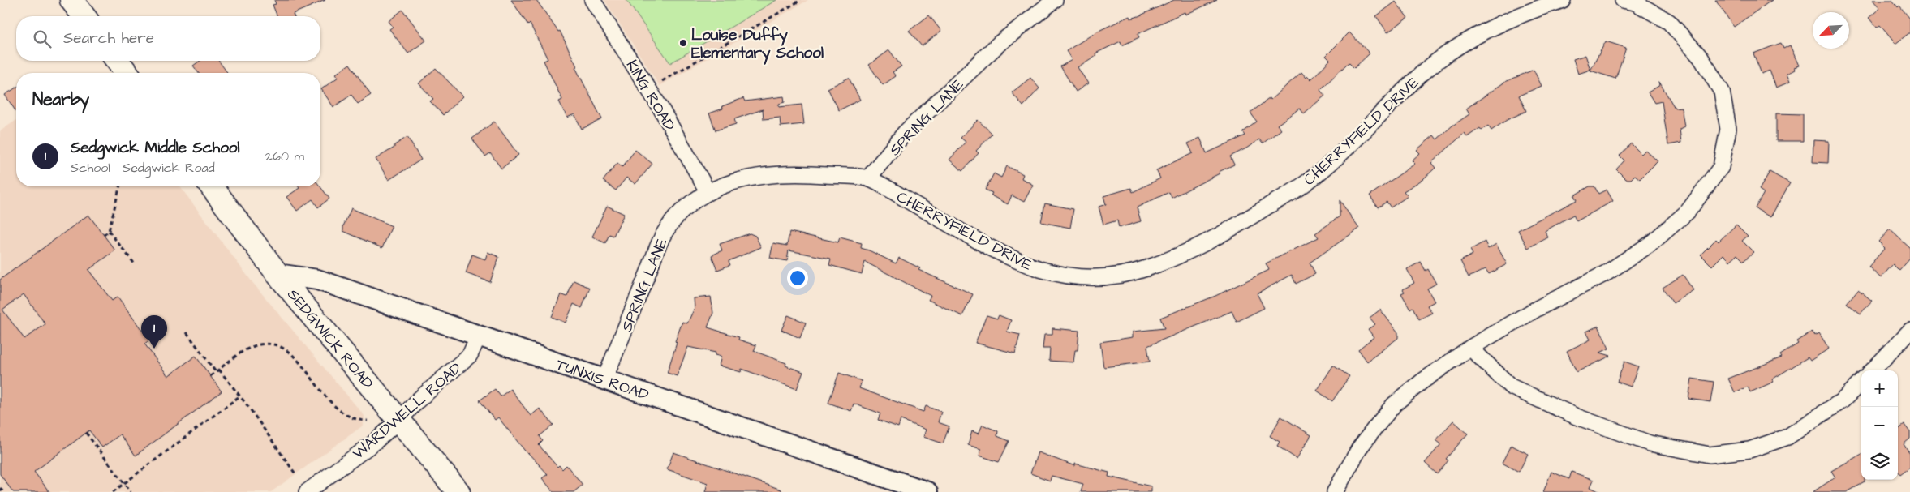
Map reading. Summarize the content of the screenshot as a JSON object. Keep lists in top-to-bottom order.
{
  "streets": {
    "main road": ["SEDGWICK ROAD"],
    "street": [
      "KING ROAD",
      "SPRING LANE",
      "CHERRYFIELD DRIVE",
      "TUNXIS ROAD",
      "WARDWELL ROAD"
    ]
  },
  "crossings": [
    ["KING ROAD", "SPRING LANE"],
    ["SPRING LANE", "CHERRYFIELD DRIVE"],
    ["SPRING LANE", "TUNXIS ROAD"],
    ["SEDGWICK ROAD", "TUNXIS ROAD"],
    ["SEDGWICK ROAD", "WARDWELL ROAD"],
    ["TUNXIS ROAD", "WARDWELL ROAD"]
  ],
  "places": ["Louise Duffy Elementary School"],
  "north": "bottom left",
  "page": {
    "search": "Search here",
    "heading": "Nearby",
    "list": [
      {
        "mark": "1",
        "name": "Sedgwick Middle School",
        "note": "School · Sedgwick Road",
        "value": "260 m"
      }
    ],
    "pins": "1",
    "map_buttons": ["+", "−"]
  }
}
